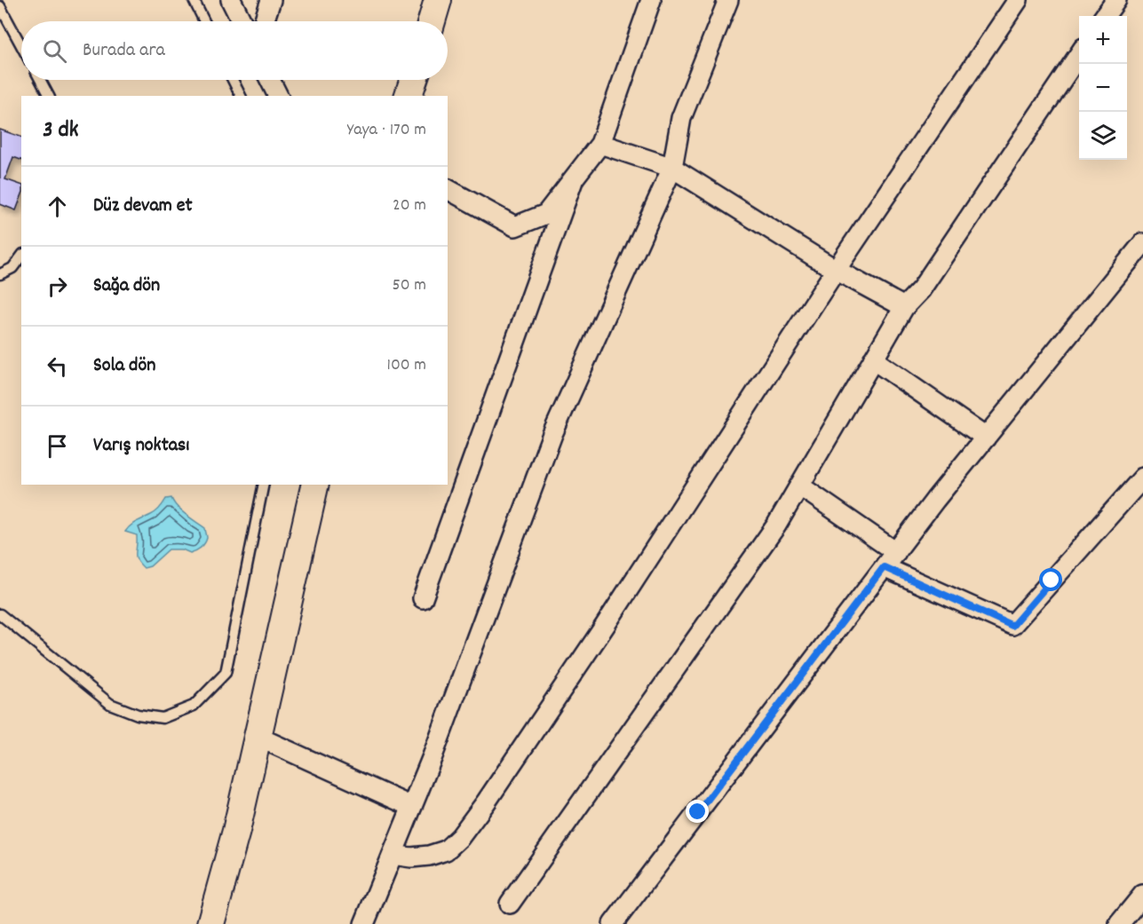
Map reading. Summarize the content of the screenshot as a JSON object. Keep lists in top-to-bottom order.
{
  "page": {
    "map_buttons": ["+", "−"],
    "search": "Burada ara",
    "heading": ["3 dk", "Yaya · 170 m"],
    "list": [
      ["Düz devam et", "20 m"],
      ["Sağa dön", "50 m"],
      ["Sola dön", "100 m"],
      "Varış noktası"
    ]
  }
}
